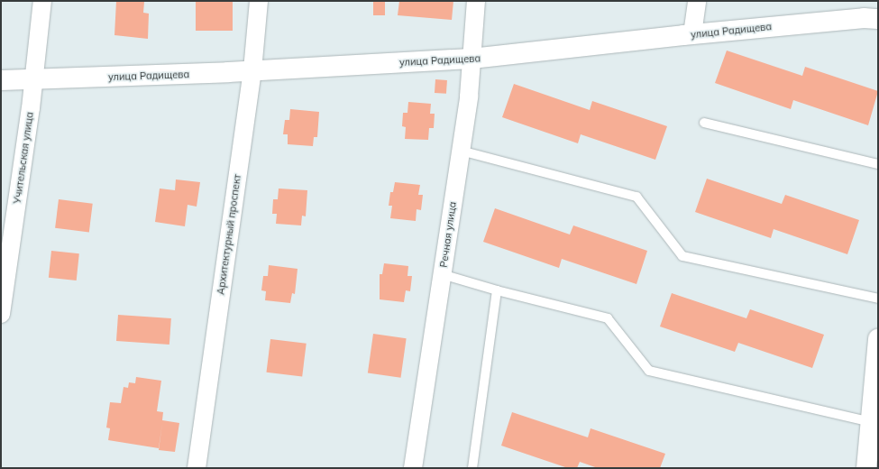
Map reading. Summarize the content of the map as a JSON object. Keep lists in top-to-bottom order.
{
  "streets": {
    "street": [
      "улица Радищева",
      "Учительская улица",
      "Архитектурный проспект",
      "Речная улица"
    ]
  },
  "crossings": [
    ["улица Радищева", "Учительская улица"],
    ["улица Радищева", "Архитектурный проспект"],
    ["улица Радищева", "Речная улица"]
  ]
}
